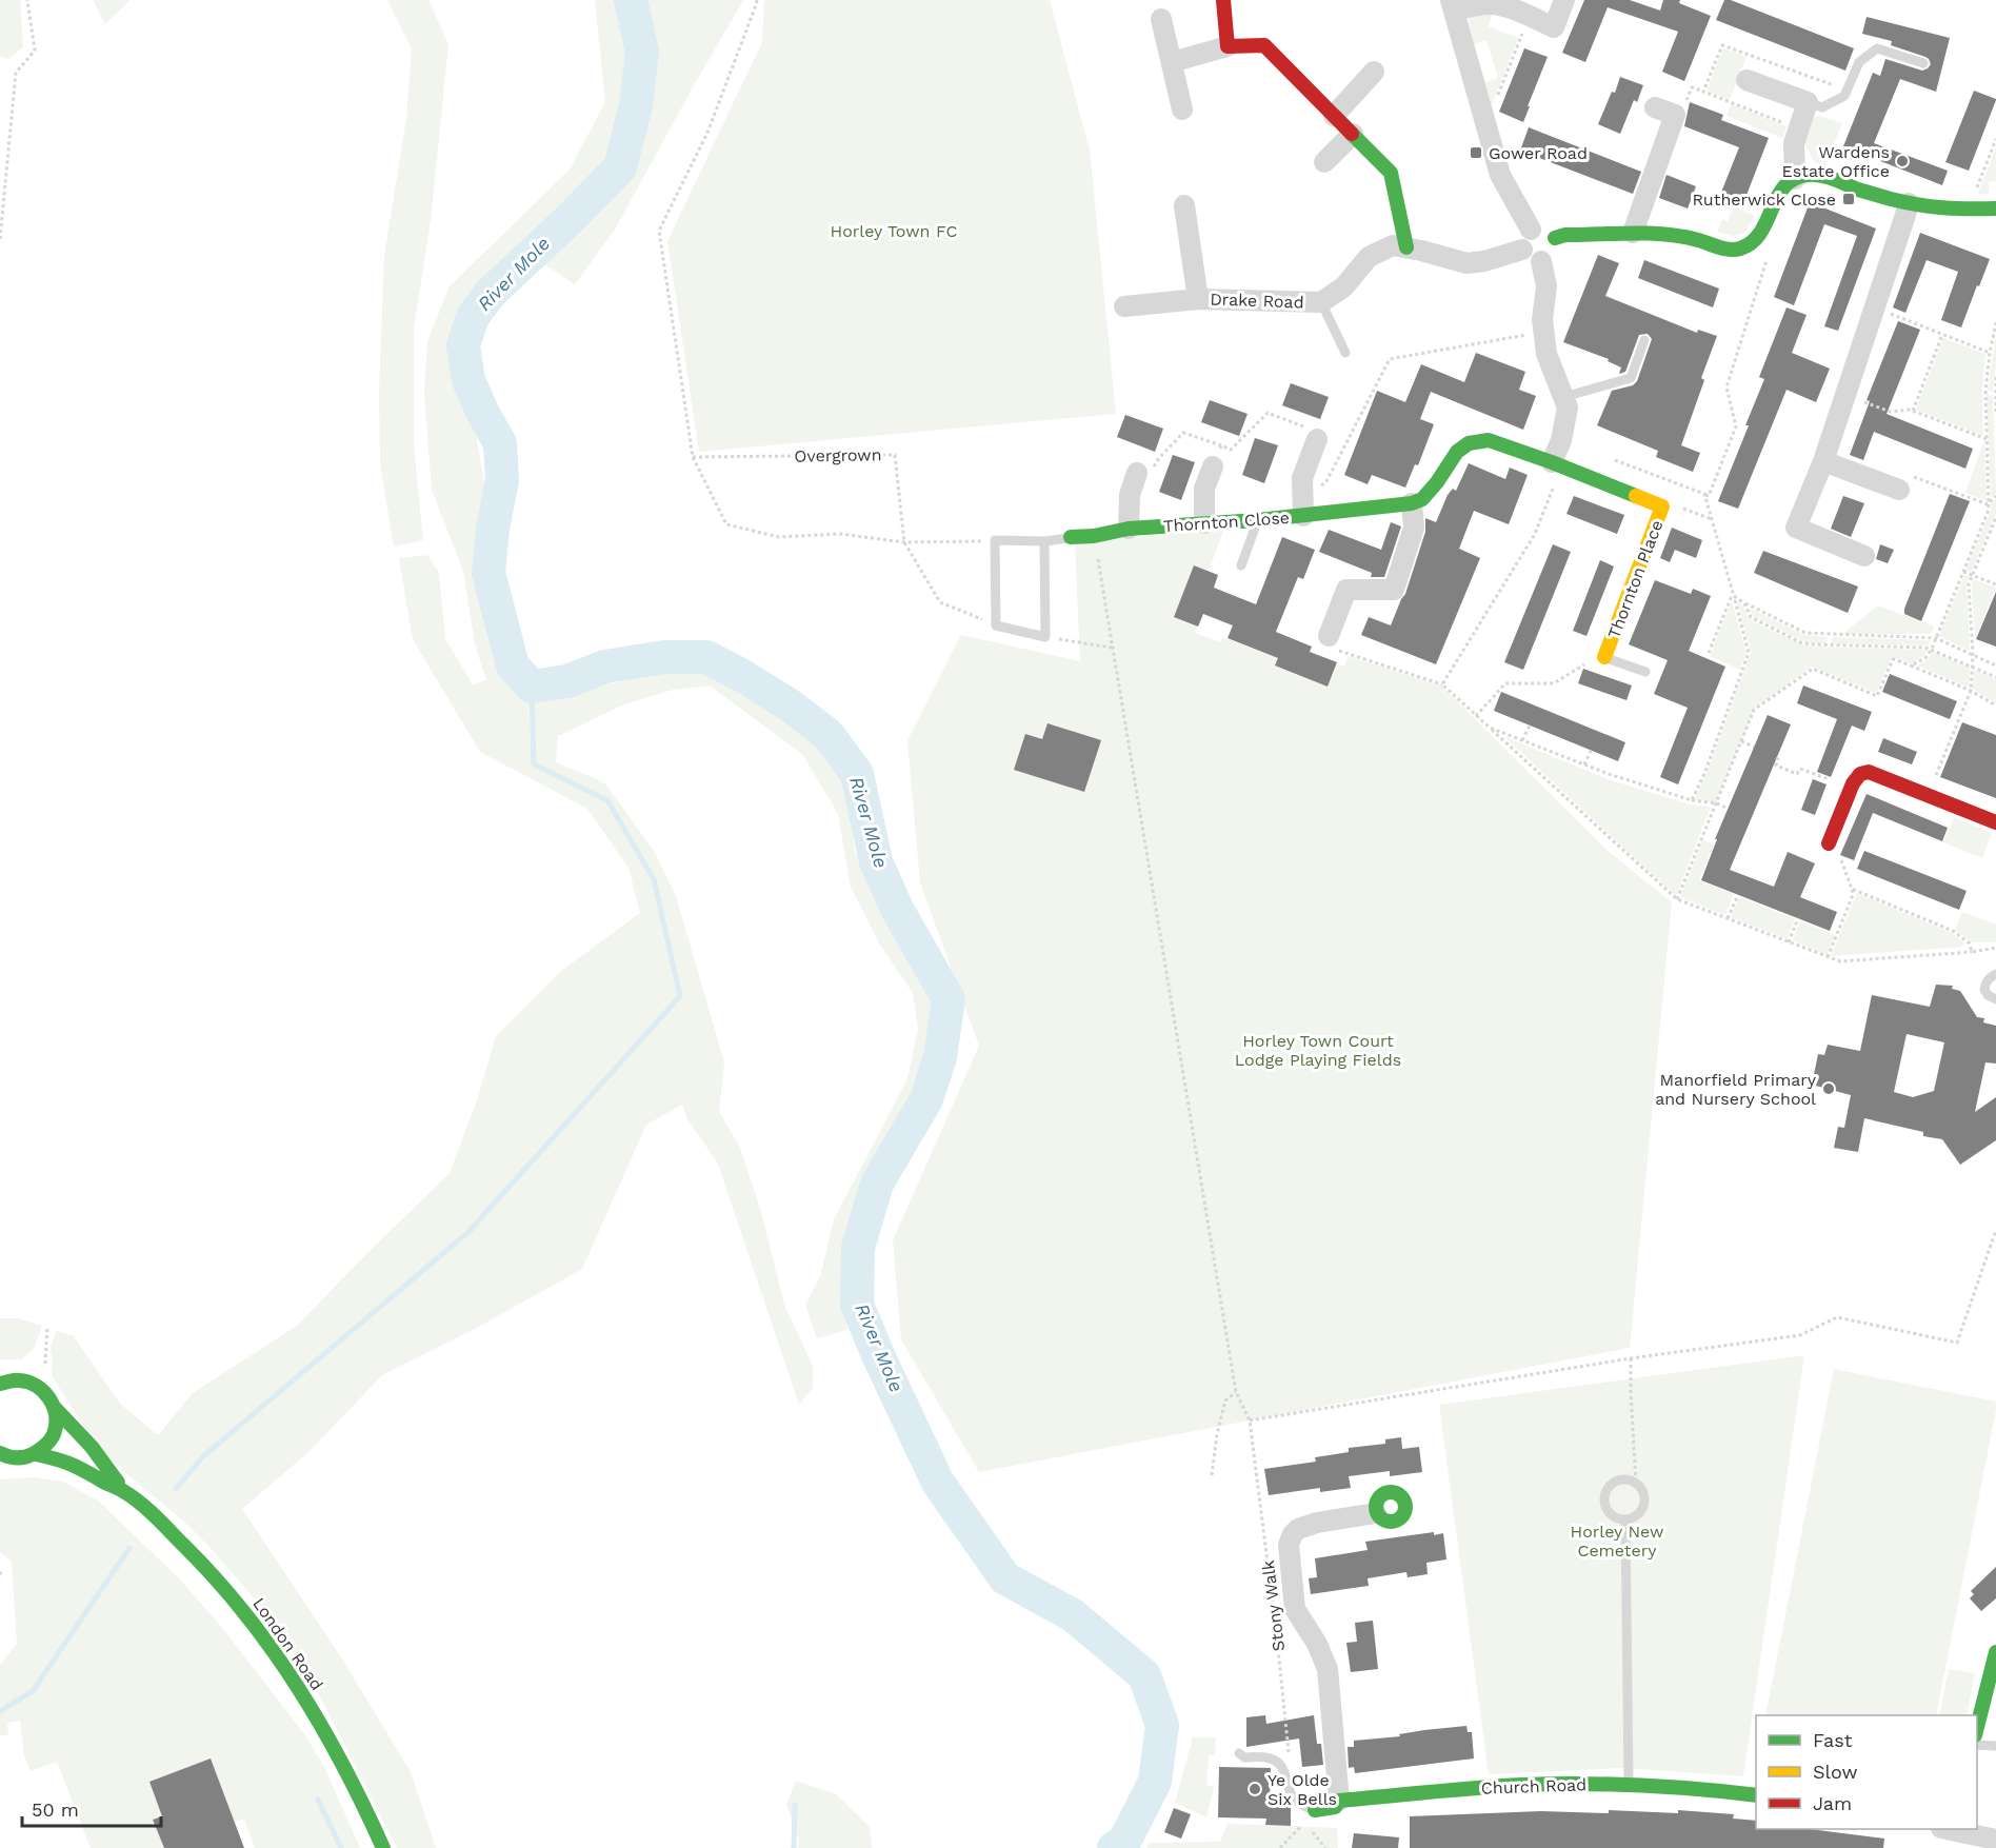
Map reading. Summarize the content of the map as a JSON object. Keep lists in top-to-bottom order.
{
  "streets": {
    "street": [
      "Drake Road",
      "Thornton Close",
      "Thornton Place",
      "London Road",
      "Church Road"
    ],
    "path": ["Overgrown", "Stony Walk"]
  },
  "crossings": [
    ["Thornton Close", "Stony Walk"]
  ],
  "water": ["River Mole"],
  "parks": ["Horley Town FC", "Horley Town Court Lodge Playing Fields", "Horley New Cemetery"],
  "places": {
    "transit": ["Gower Road", "Rutherwick Close"],
    "other": ["Wardens Estate Office", "Manorfield Primary and Nursery School", "Ye Olde Six Bells"]
  },
  "legend": ["Fast", "Slow", "Jam"],
  "scale_bar": "50 m"
}
